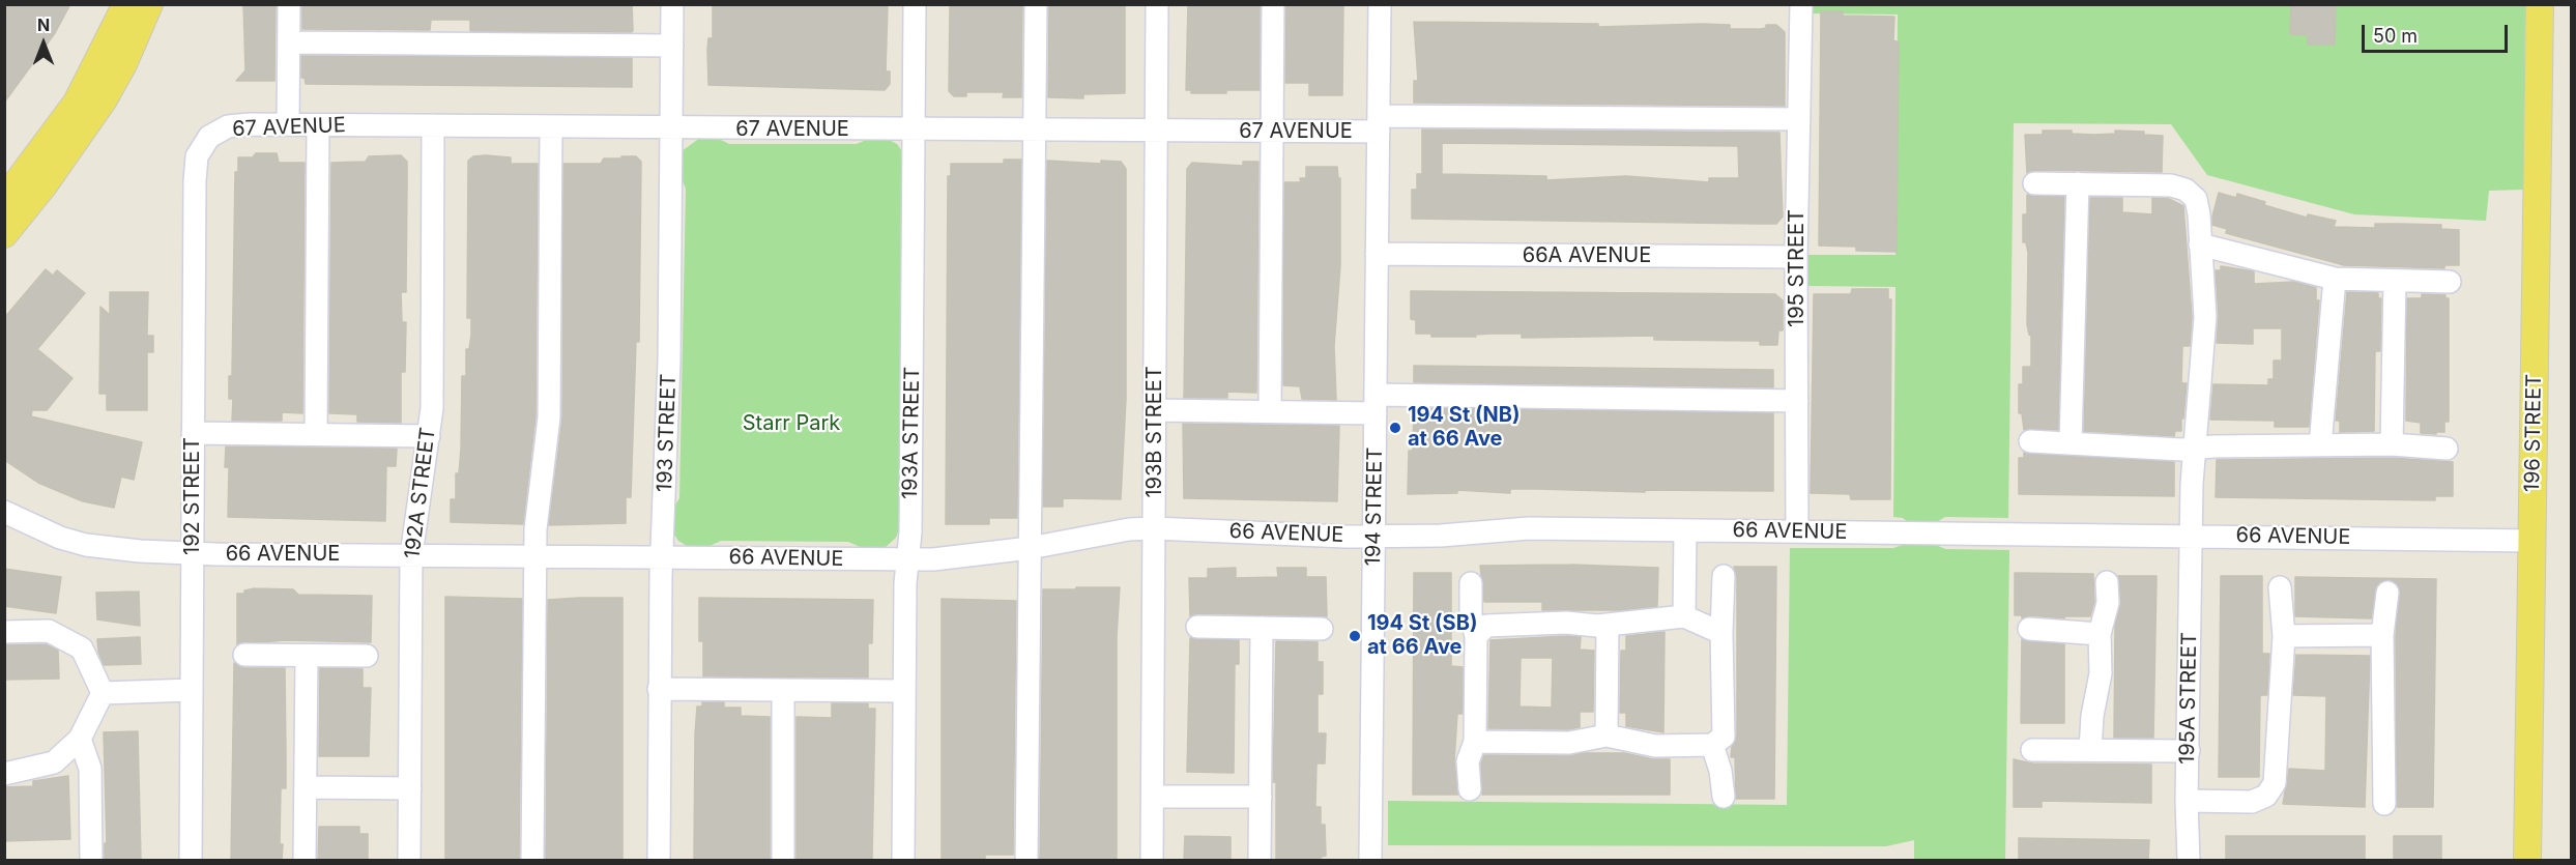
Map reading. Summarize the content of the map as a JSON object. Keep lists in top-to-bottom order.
{
  "streets": {
    "main road": ["196 STREET"],
    "street": [
      "67 AVENUE",
      "66A AVENUE",
      "195 STREET",
      "193B STREET",
      "193 STREET",
      "193A STREET",
      "192A STREET",
      "192 STREET",
      "194 STREET",
      "66 AVENUE",
      "195A STREET"
    ]
  },
  "crossings": [
    ["67 AVENUE", "195 STREET"],
    ["67 AVENUE", "193B STREET"],
    ["67 AVENUE", "193 STREET"],
    ["67 AVENUE", "193A STREET"],
    ["67 AVENUE", "192A STREET"],
    ["67 AVENUE", "192 STREET"],
    ["67 AVENUE", "194 STREET"],
    ["66A AVENUE", "195 STREET"],
    ["66A AVENUE", "194 STREET"],
    ["195 STREET", "66 AVENUE"],
    ["193B STREET", "66 AVENUE"],
    ["193 STREET", "66 AVENUE"],
    ["193A STREET", "66 AVENUE"],
    ["196 STREET", "66 AVENUE"],
    ["192A STREET", "66 AVENUE"],
    ["192 STREET", "66 AVENUE"],
    ["194 STREET", "66 AVENUE"],
    ["66 AVENUE", "195A STREET"]
  ],
  "parks": ["Starr Park"],
  "places": ["194 St (NB) at 66 Ave", "194 St (SB) at 66 Ave"],
  "scale_bar": "50 m",
  "north": "top"
}
